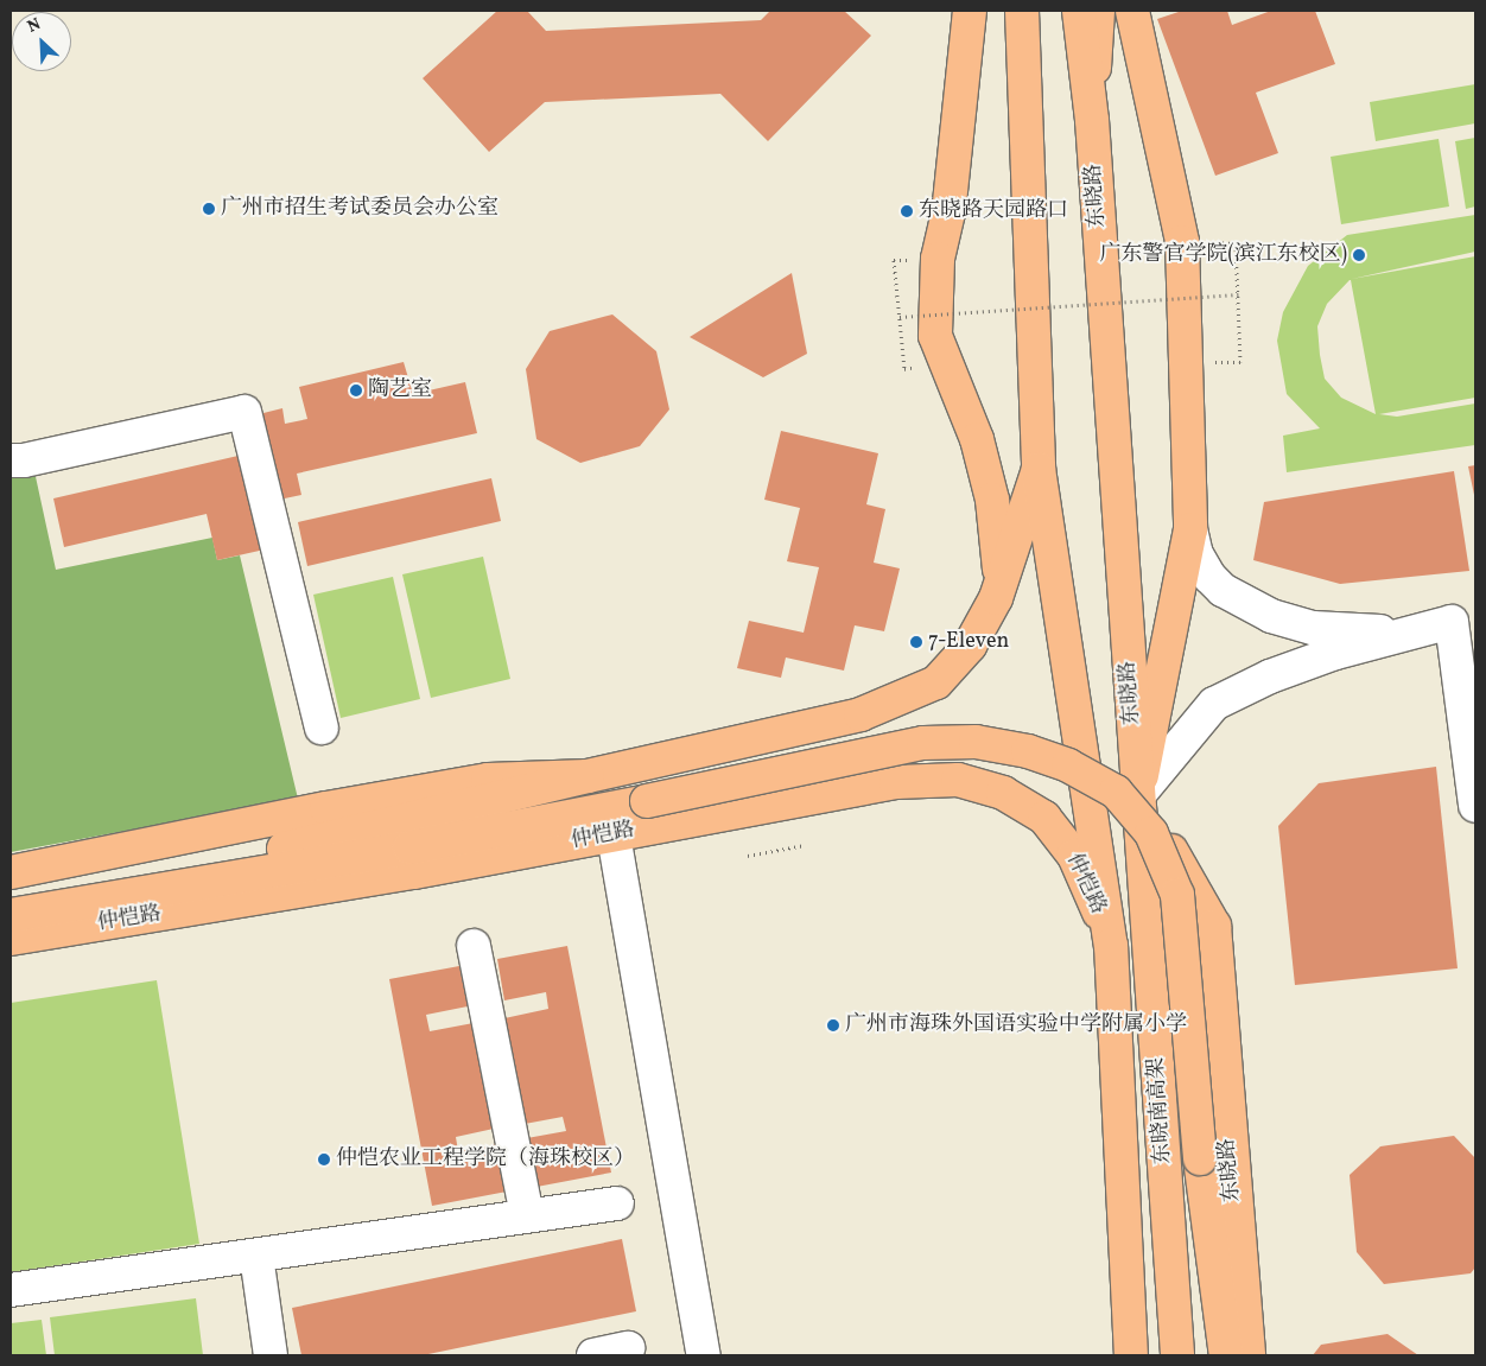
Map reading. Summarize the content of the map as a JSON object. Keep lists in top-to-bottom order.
{
  "streets": {
    "main road": ["东晓路", "仲恺路", "东晓南高架"]
  },
  "crossings": [
    ["东晓路", "东晓南高架"]
  ],
  "places": [
    "广州市招生考试委员会办公室",
    "东晓路天园路口",
    "广东警官学院(滨江东校区)",
    "陶艺室",
    "7-Eleven",
    "广州市海珠外国语实验中学附属小学",
    "仲恺农业工程学院（海珠校区）"
  ],
  "north": "top left"
}
